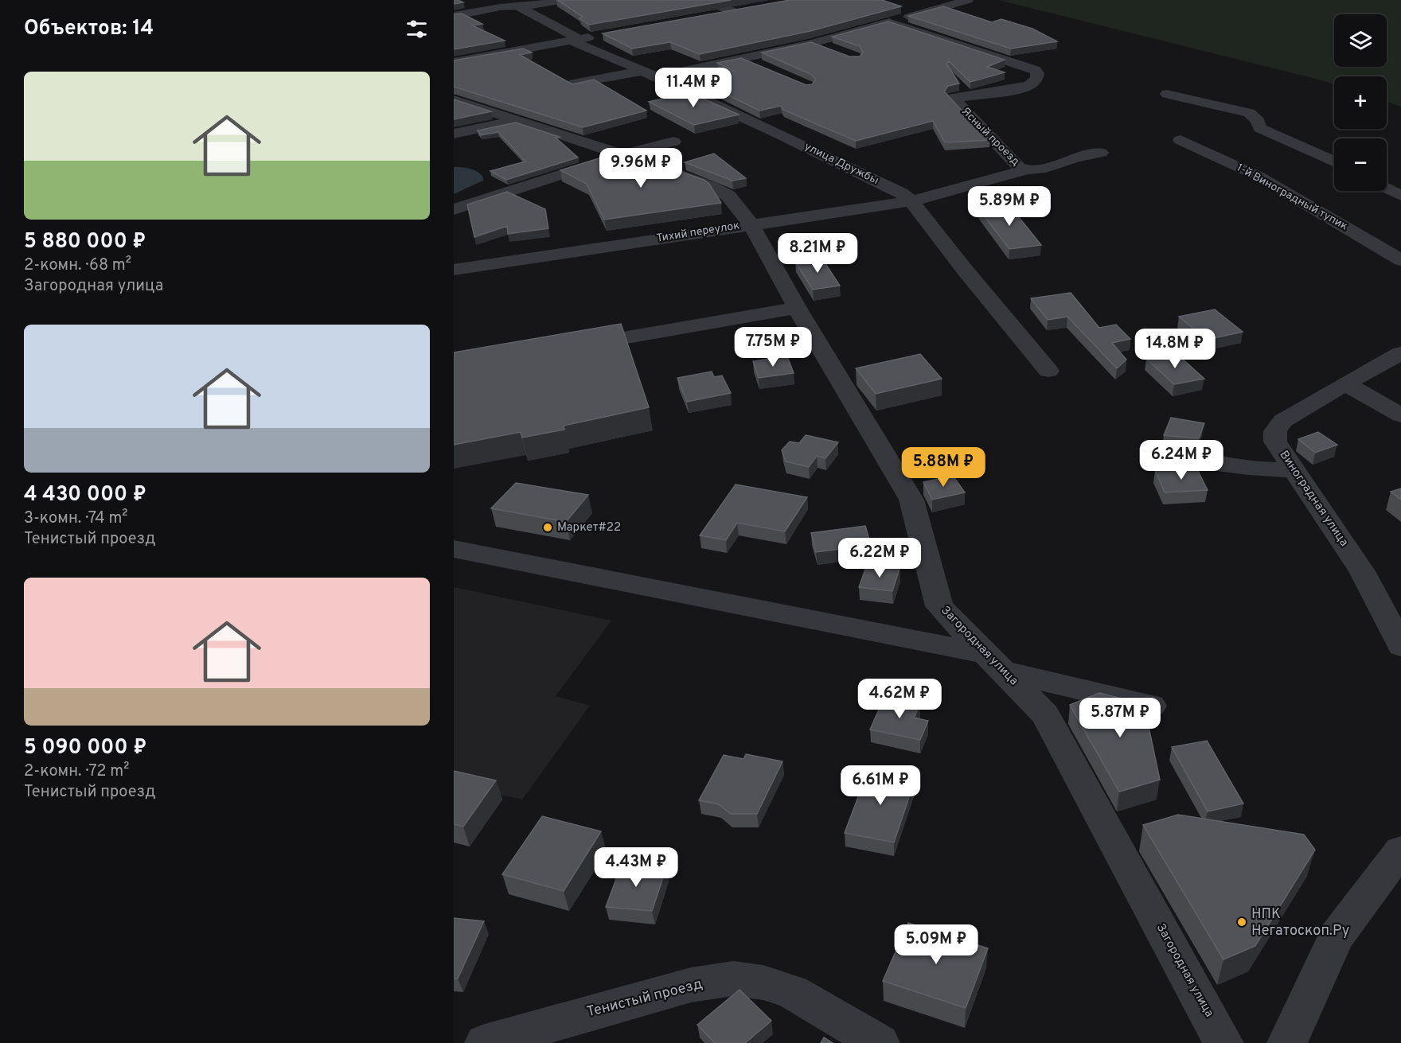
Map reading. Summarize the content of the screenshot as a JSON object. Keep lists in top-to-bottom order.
{
  "streets": {
    "street": [
      "Ясный проезд",
      "улица Дружбы",
      "1-й Виноградный тупик",
      "Тихий переулок",
      "Виноградная улица",
      "Загородная улица",
      "Тенистый проезд"
    ]
  },
  "crossings": [
    ["Ясный проезд", "Тихий переулок"],
    ["улица Дружбы", "Тихий переулок"],
    ["Тихий переулок", "Загородная улица"]
  ],
  "places": ["Маркет#22", "НПК Негатоскоп.Ру"],
  "page": {
    "heading": "Объектов: 14",
    "map_buttons": ["+", "−"],
    "list": [
      {
        "name": "5 880 000 ₽",
        "note": "2-комн. · 68 m² · Загородная улица"
      },
      {
        "name": "4 430 000 ₽",
        "note": "3-комн. · 74 m² · Тенистый проезд"
      },
      {
        "name": "5 090 000 ₽",
        "note": "2-комн. · 72 m² · Тенистый проезд"
      }
    ],
    "price": [
      "11.4M ₽",
      "9.96M ₽",
      "5.89M ₽",
      "8.21M ₽",
      "7.75M ₽",
      "14.8M ₽",
      "6.24M ₽",
      "5.88M ₽",
      "6.22M ₽",
      "4.62M ₽",
      "5.87M ₽",
      "6.61M ₽",
      "4.43M ₽",
      "5.09M ₽"
    ]
  }
}
